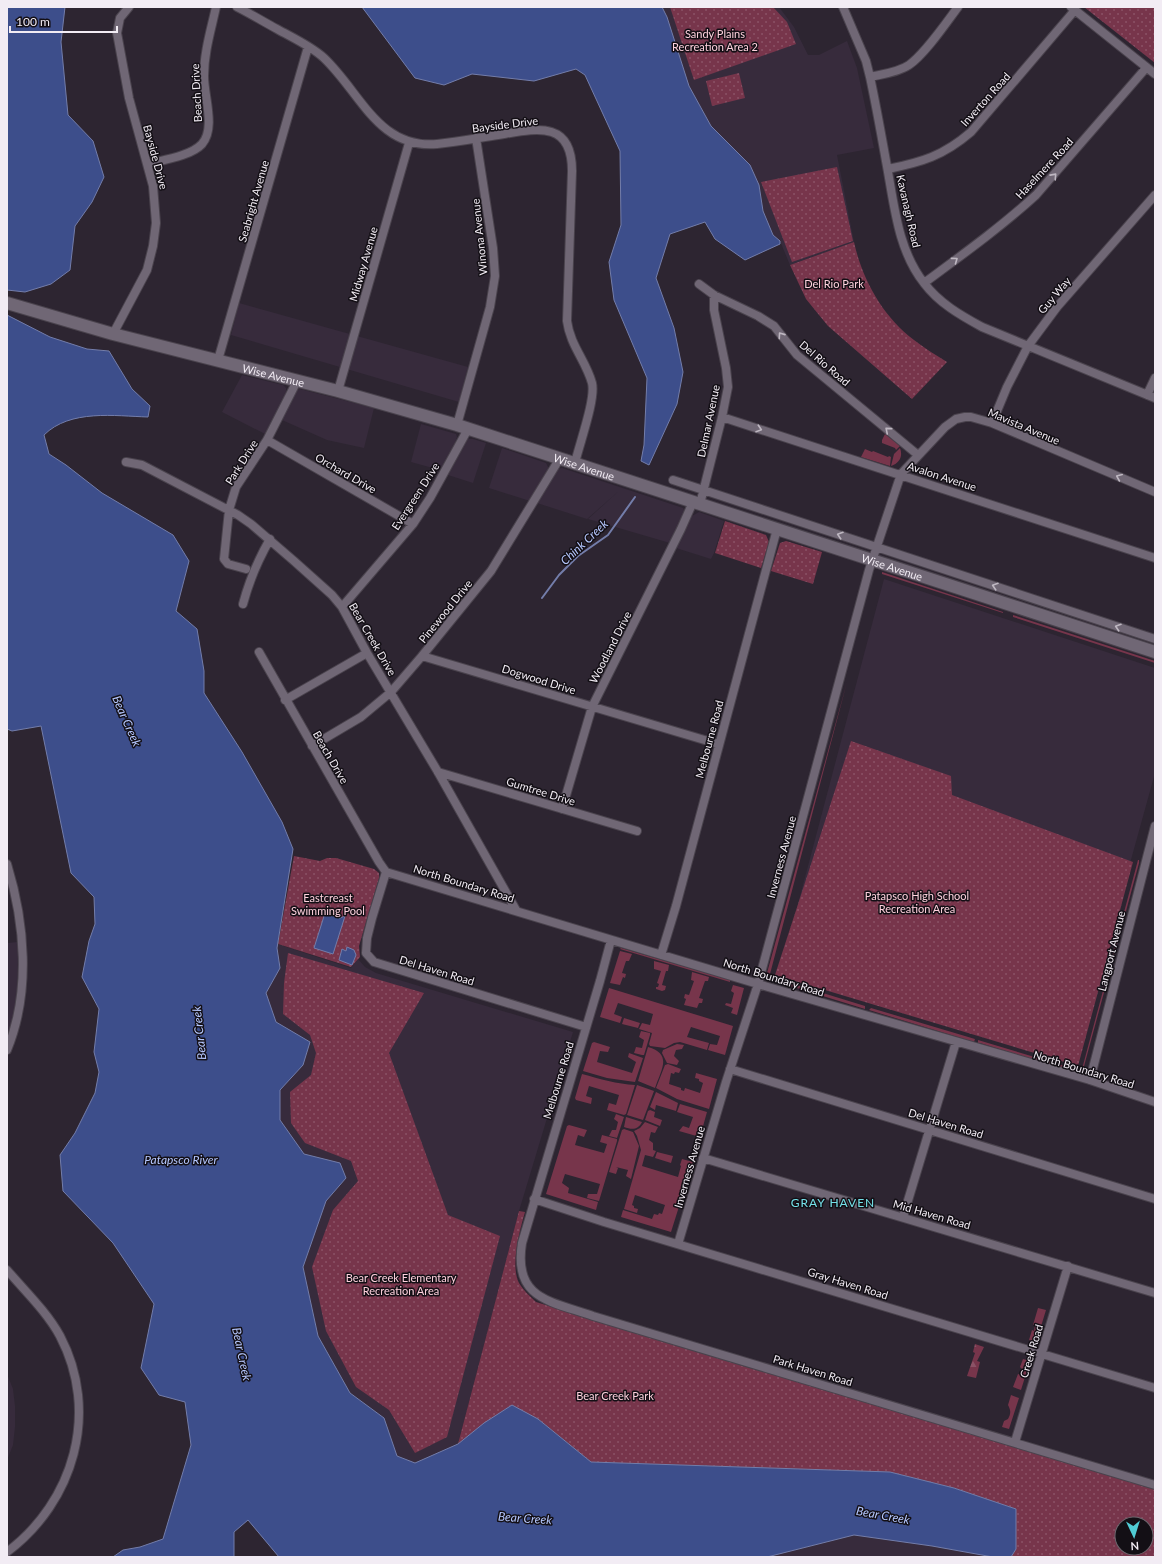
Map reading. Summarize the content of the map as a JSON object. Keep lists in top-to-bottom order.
{
  "streets": {
    "main road": ["Wise Avenue"],
    "street": [
      "Beach Drive",
      "Inverton Road",
      "Bayside Drive",
      "Haselmere Road",
      "Seabright Avenue",
      "Kavanagh Road",
      "Winona Avenue",
      "Midway Avenue",
      "Guy Way",
      "Del Rio Road",
      "Delmar Avenue",
      "Mavista Avenue",
      "Park Drive",
      "Orchard Drive",
      "Avalon Avenue",
      "Evergreen Drive",
      "Pinewood Drive",
      "Bear Creek Drive",
      "Woodland Drive",
      "Dogwood Drive",
      "Melbourne Road",
      "Gumtree Drive",
      "Inverness Avenue",
      "North Boundary Road",
      "Langport Avenue",
      "Del Haven Road",
      "Mid Haven Road",
      "Gray Haven Road",
      "Creek Road",
      "Park Haven Road"
    ]
  },
  "crossings": [
    ["Beach Drive", "Bayside Drive"],
    ["Beach Drive", "Pinewood Drive"],
    ["Beach Drive", "North Boundary Road"],
    ["Beach Drive", "Del Haven Road"],
    ["Inverton Road", "Kavanagh Road"],
    ["Bayside Drive", "Seabright Avenue"],
    ["Bayside Drive", "Winona Avenue"],
    ["Bayside Drive", "Midway Avenue"],
    ["Bayside Drive", "Wise Avenue"],
    ["Haselmere Road", "Kavanagh Road"],
    ["Seabright Avenue", "Wise Avenue"],
    ["Kavanagh Road", "Guy Way"],
    ["Winona Avenue", "Wise Avenue"],
    ["Winona Avenue", "Evergreen Drive"],
    ["Midway Avenue", "Wise Avenue"],
    ["Guy Way", "Mavista Avenue"],
    ["Del Rio Road", "Delmar Avenue"],
    ["Del Rio Road", "Mavista Avenue"],
    ["Wise Avenue", "Delmar Avenue"],
    ["Wise Avenue", "Park Drive"],
    ["Wise Avenue", "Evergreen Drive"],
    ["Wise Avenue", "Pinewood Drive"],
    ["Wise Avenue", "Woodland Drive"],
    ["Wise Avenue", "Melbourne Road"],
    ["Wise Avenue", "Inverness Avenue"],
    ["Delmar Avenue", "Avalon Avenue"],
    ["Delmar Avenue", "Woodland Drive"],
    ["Mavista Avenue", "Avalon Avenue"],
    ["Mavista Avenue", "Inverness Avenue"],
    ["Park Drive", "Orchard Drive"],
    ["Park Drive", "Bear Creek Drive"],
    ["Orchard Drive", "Evergreen Drive"],
    ["Avalon Avenue", "Inverness Avenue"],
    ["Evergreen Drive", "Bear Creek Drive"],
    ["Pinewood Drive", "Bear Creek Drive"],
    ["Pinewood Drive", "Dogwood Drive"],
    ["Bear Creek Drive", "Gumtree Drive"],
    ["Bear Creek Drive", "North Boundary Road"],
    ["Woodland Drive", "Dogwood Drive"],
    ["Woodland Drive", "Gumtree Drive"],
    ["Dogwood Drive", "Melbourne Road"],
    ["Melbourne Road", "North Boundary Road"],
    ["Melbourne Road", "Del Haven Road"],
    ["Melbourne Road", "Gray Haven Road"],
    ["Melbourne Road", "Park Haven Road"],
    ["Inverness Avenue", "North Boundary Road"],
    ["Inverness Avenue", "Del Haven Road"],
    ["Inverness Avenue", "Mid Haven Road"],
    ["Inverness Avenue", "Gray Haven Road"],
    ["North Boundary Road", "Langport Avenue"],
    ["North Boundary Road", "Del Haven Road"],
    ["Mid Haven Road", "Creek Road"],
    ["Gray Haven Road", "Creek Road"],
    ["Creek Road", "Park Haven Road"]
  ],
  "one_way": [
    "Haselmere Road",
    "Del Rio Road",
    "Mavista Avenue",
    "Avalon Avenue"
  ],
  "districts": ["GRAY HAVEN"],
  "water": ["Chink Creek", "Bear Creek", "Patapsco River"],
  "parks": [
    "Sandy Plains Recreation Area 2",
    "Del Rio Park",
    "Patapsco High School Recreation Area",
    "Eastcreast Swimming Pool",
    "Bear Creek Elementary Recreation Area",
    "Bear Creek Park"
  ],
  "scale_bar": "100 m",
  "north": "bottom"
}
